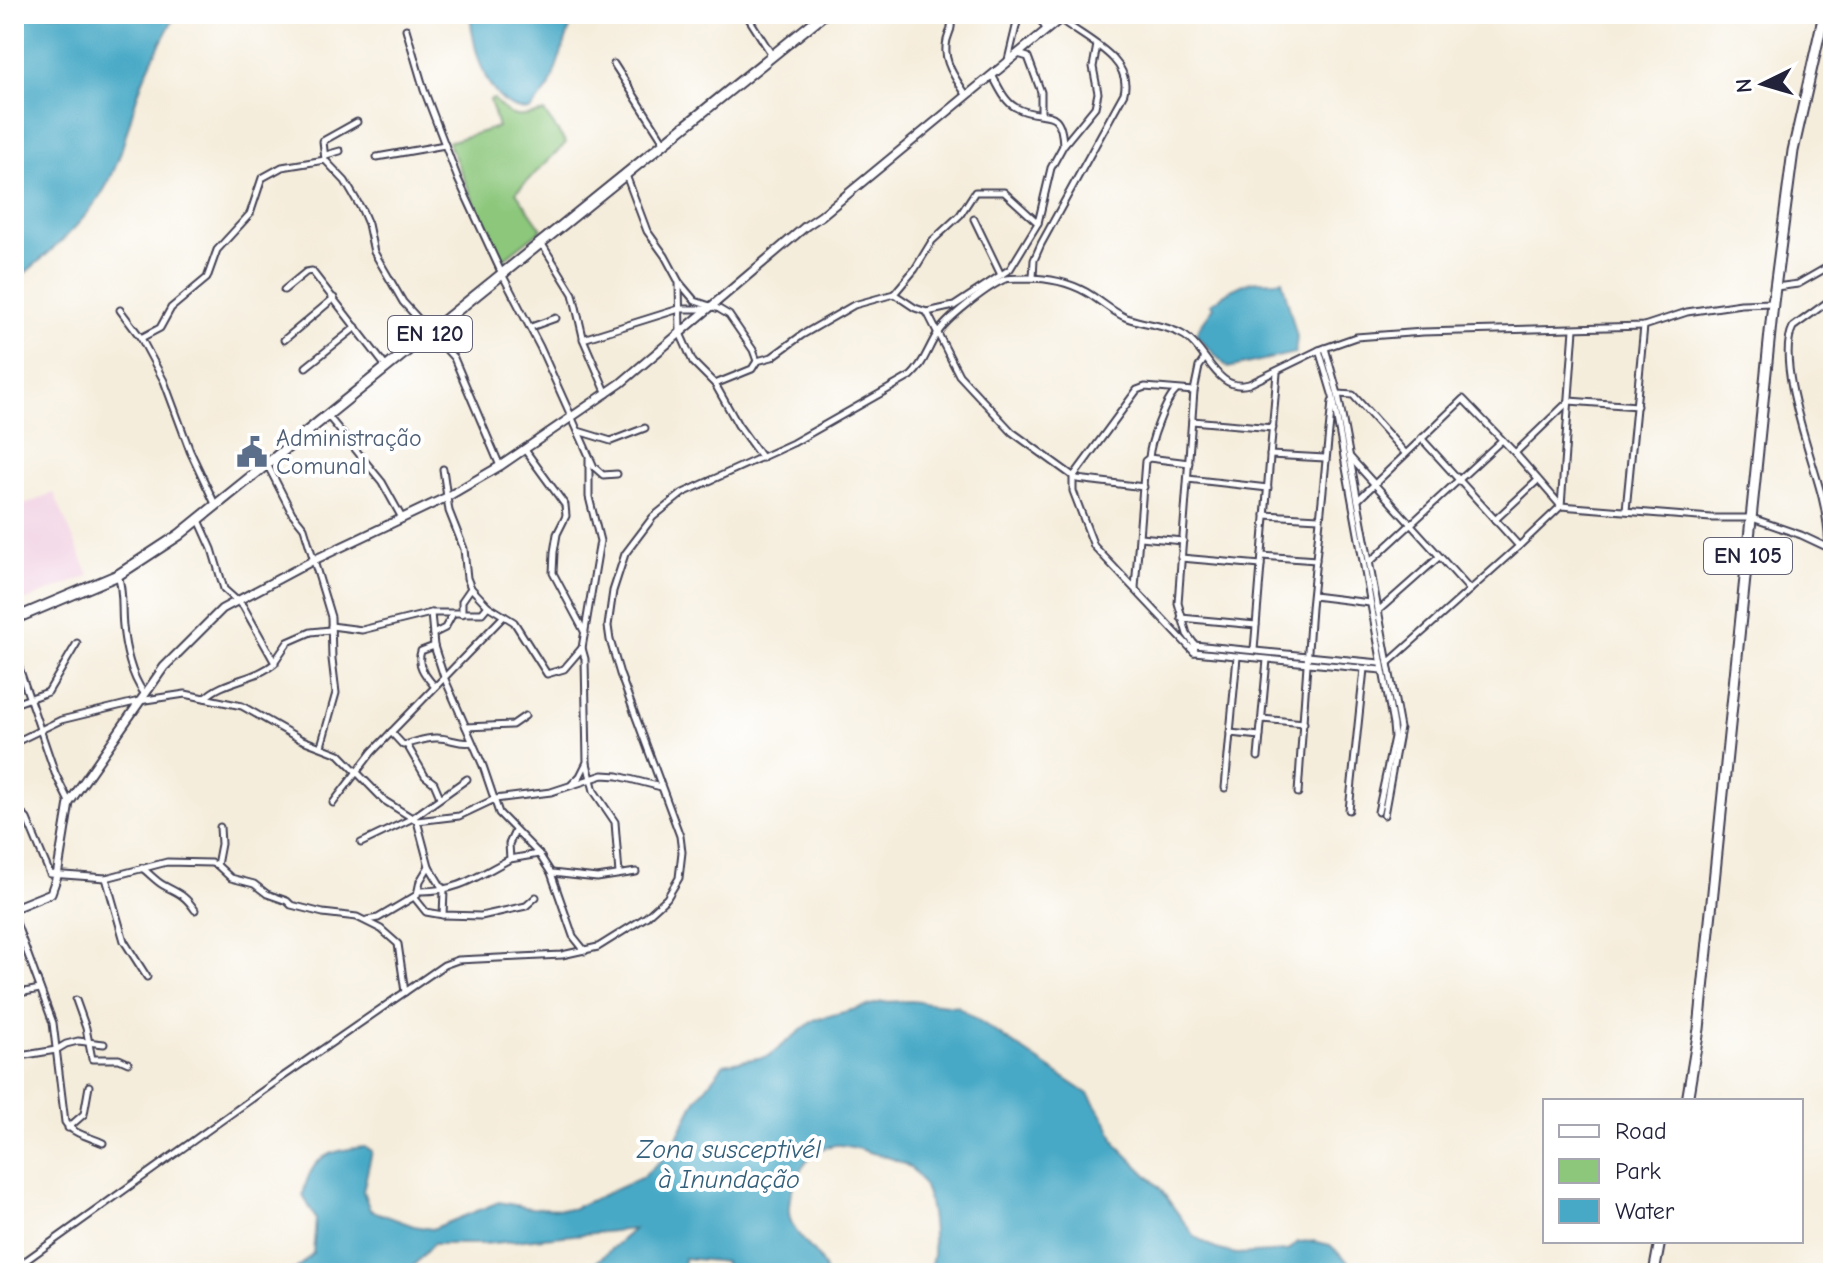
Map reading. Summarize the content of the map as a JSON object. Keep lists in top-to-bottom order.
{
  "streets": {
    "main road": ["EN 120", "EN 105"]
  },
  "water": ["Zona susceptivél à Inundação"],
  "places": {
    "public building": ["Administração Comunal"]
  },
  "legend": ["Road", "Park", "Water"],
  "north": "left"
}
